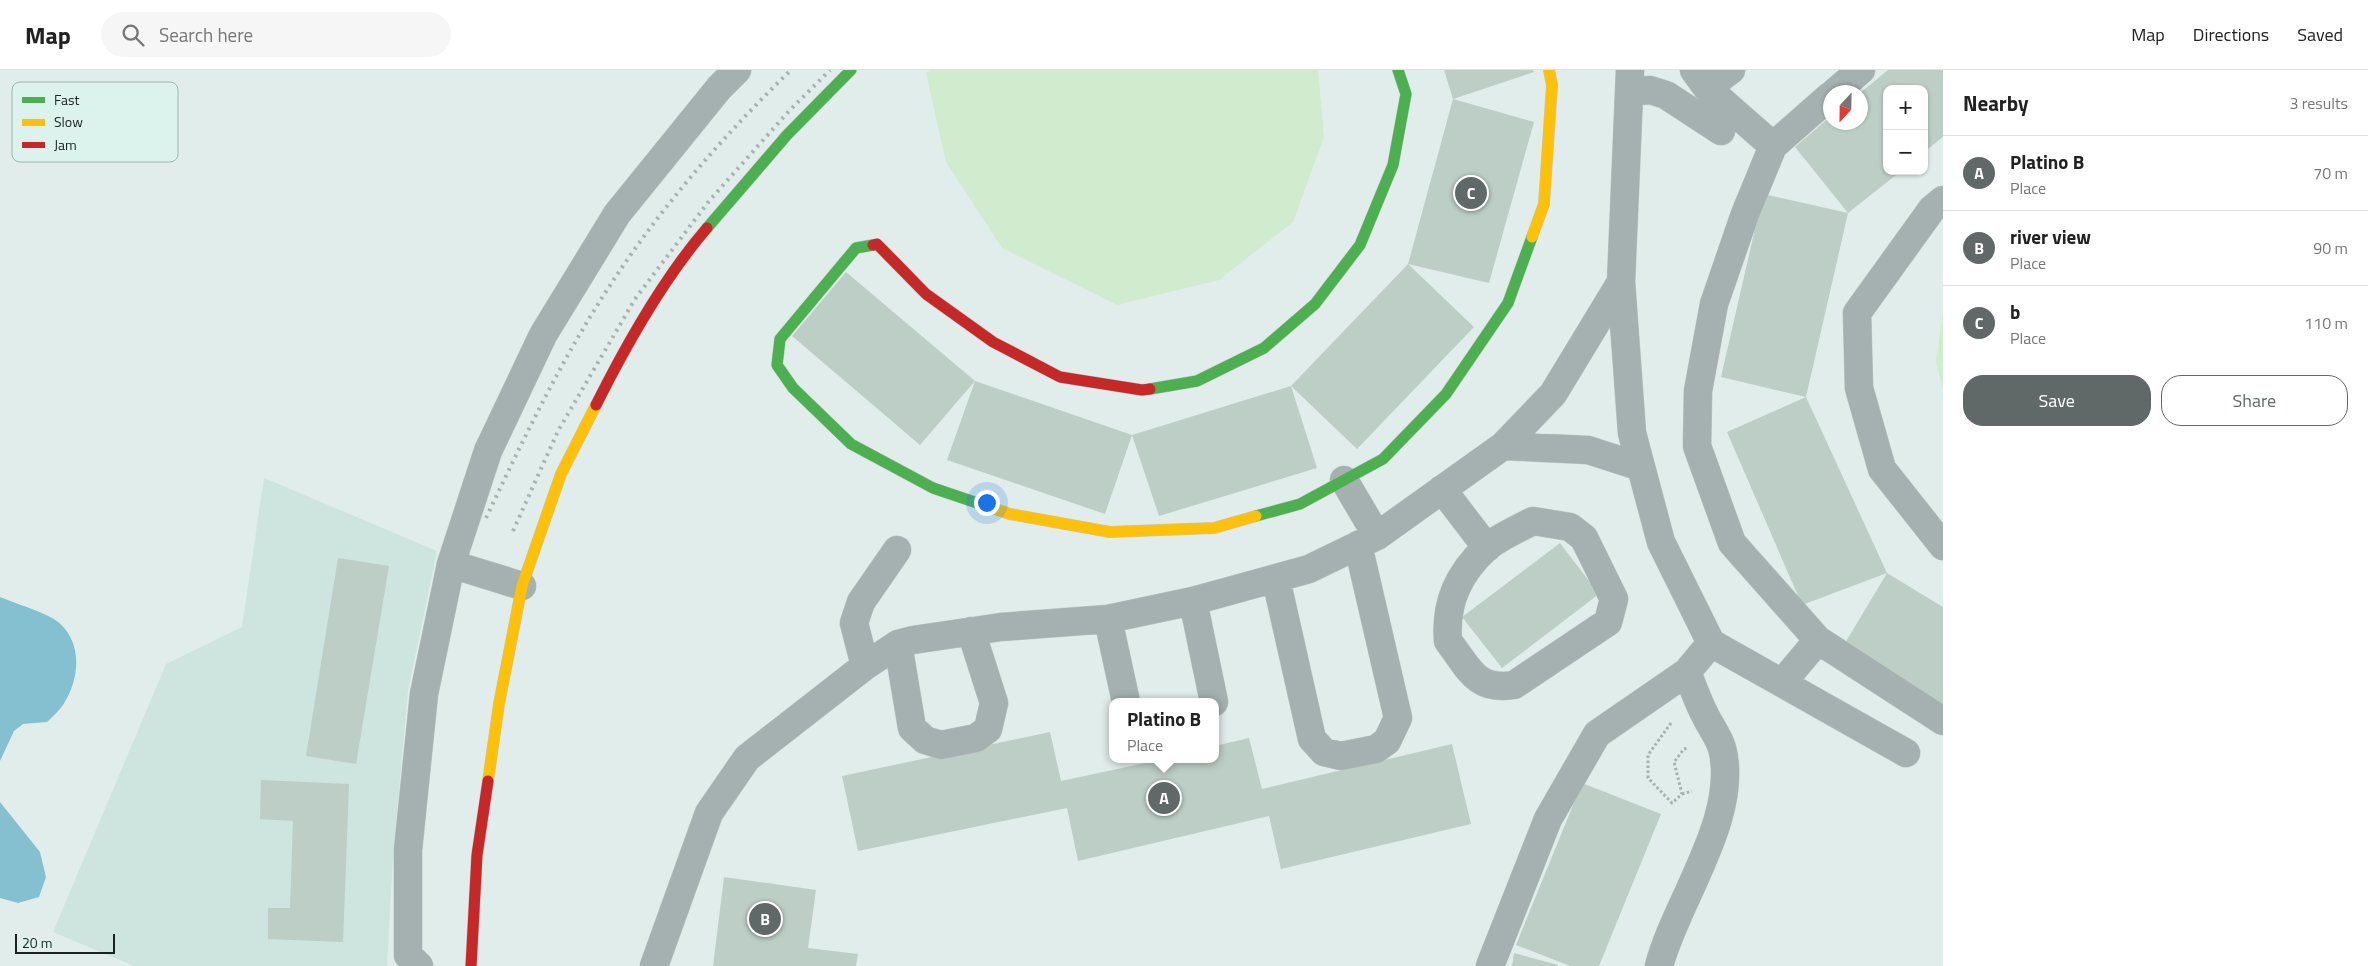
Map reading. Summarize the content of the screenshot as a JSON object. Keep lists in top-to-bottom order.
{
  "legend": ["Fast", "Slow", "Jam"],
  "scale_bar": "20 m",
  "north": "bottom",
  "page": {
    "header": "Map",
    "search": "Search here",
    "nav": ["Map", "Directions", "Saved"],
    "heading": ["Nearby", "3 results"],
    "map_buttons": ["+", "−"],
    "list": [
      {
        "mark": "A",
        "name": "Platino B",
        "note": "Place",
        "value": "70 m"
      },
      {
        "mark": "B",
        "name": "river view",
        "note": "Place",
        "value": "90 m"
      },
      {
        "mark": "C",
        "name": "b",
        "note": "Place",
        "value": "110 m"
      }
    ],
    "pins": ["C", "A", "B"],
    "buttons": ["Save", "Share"],
    "popup": ["Platino B", "Place"],
    "scale": "20 m"
  }
}
